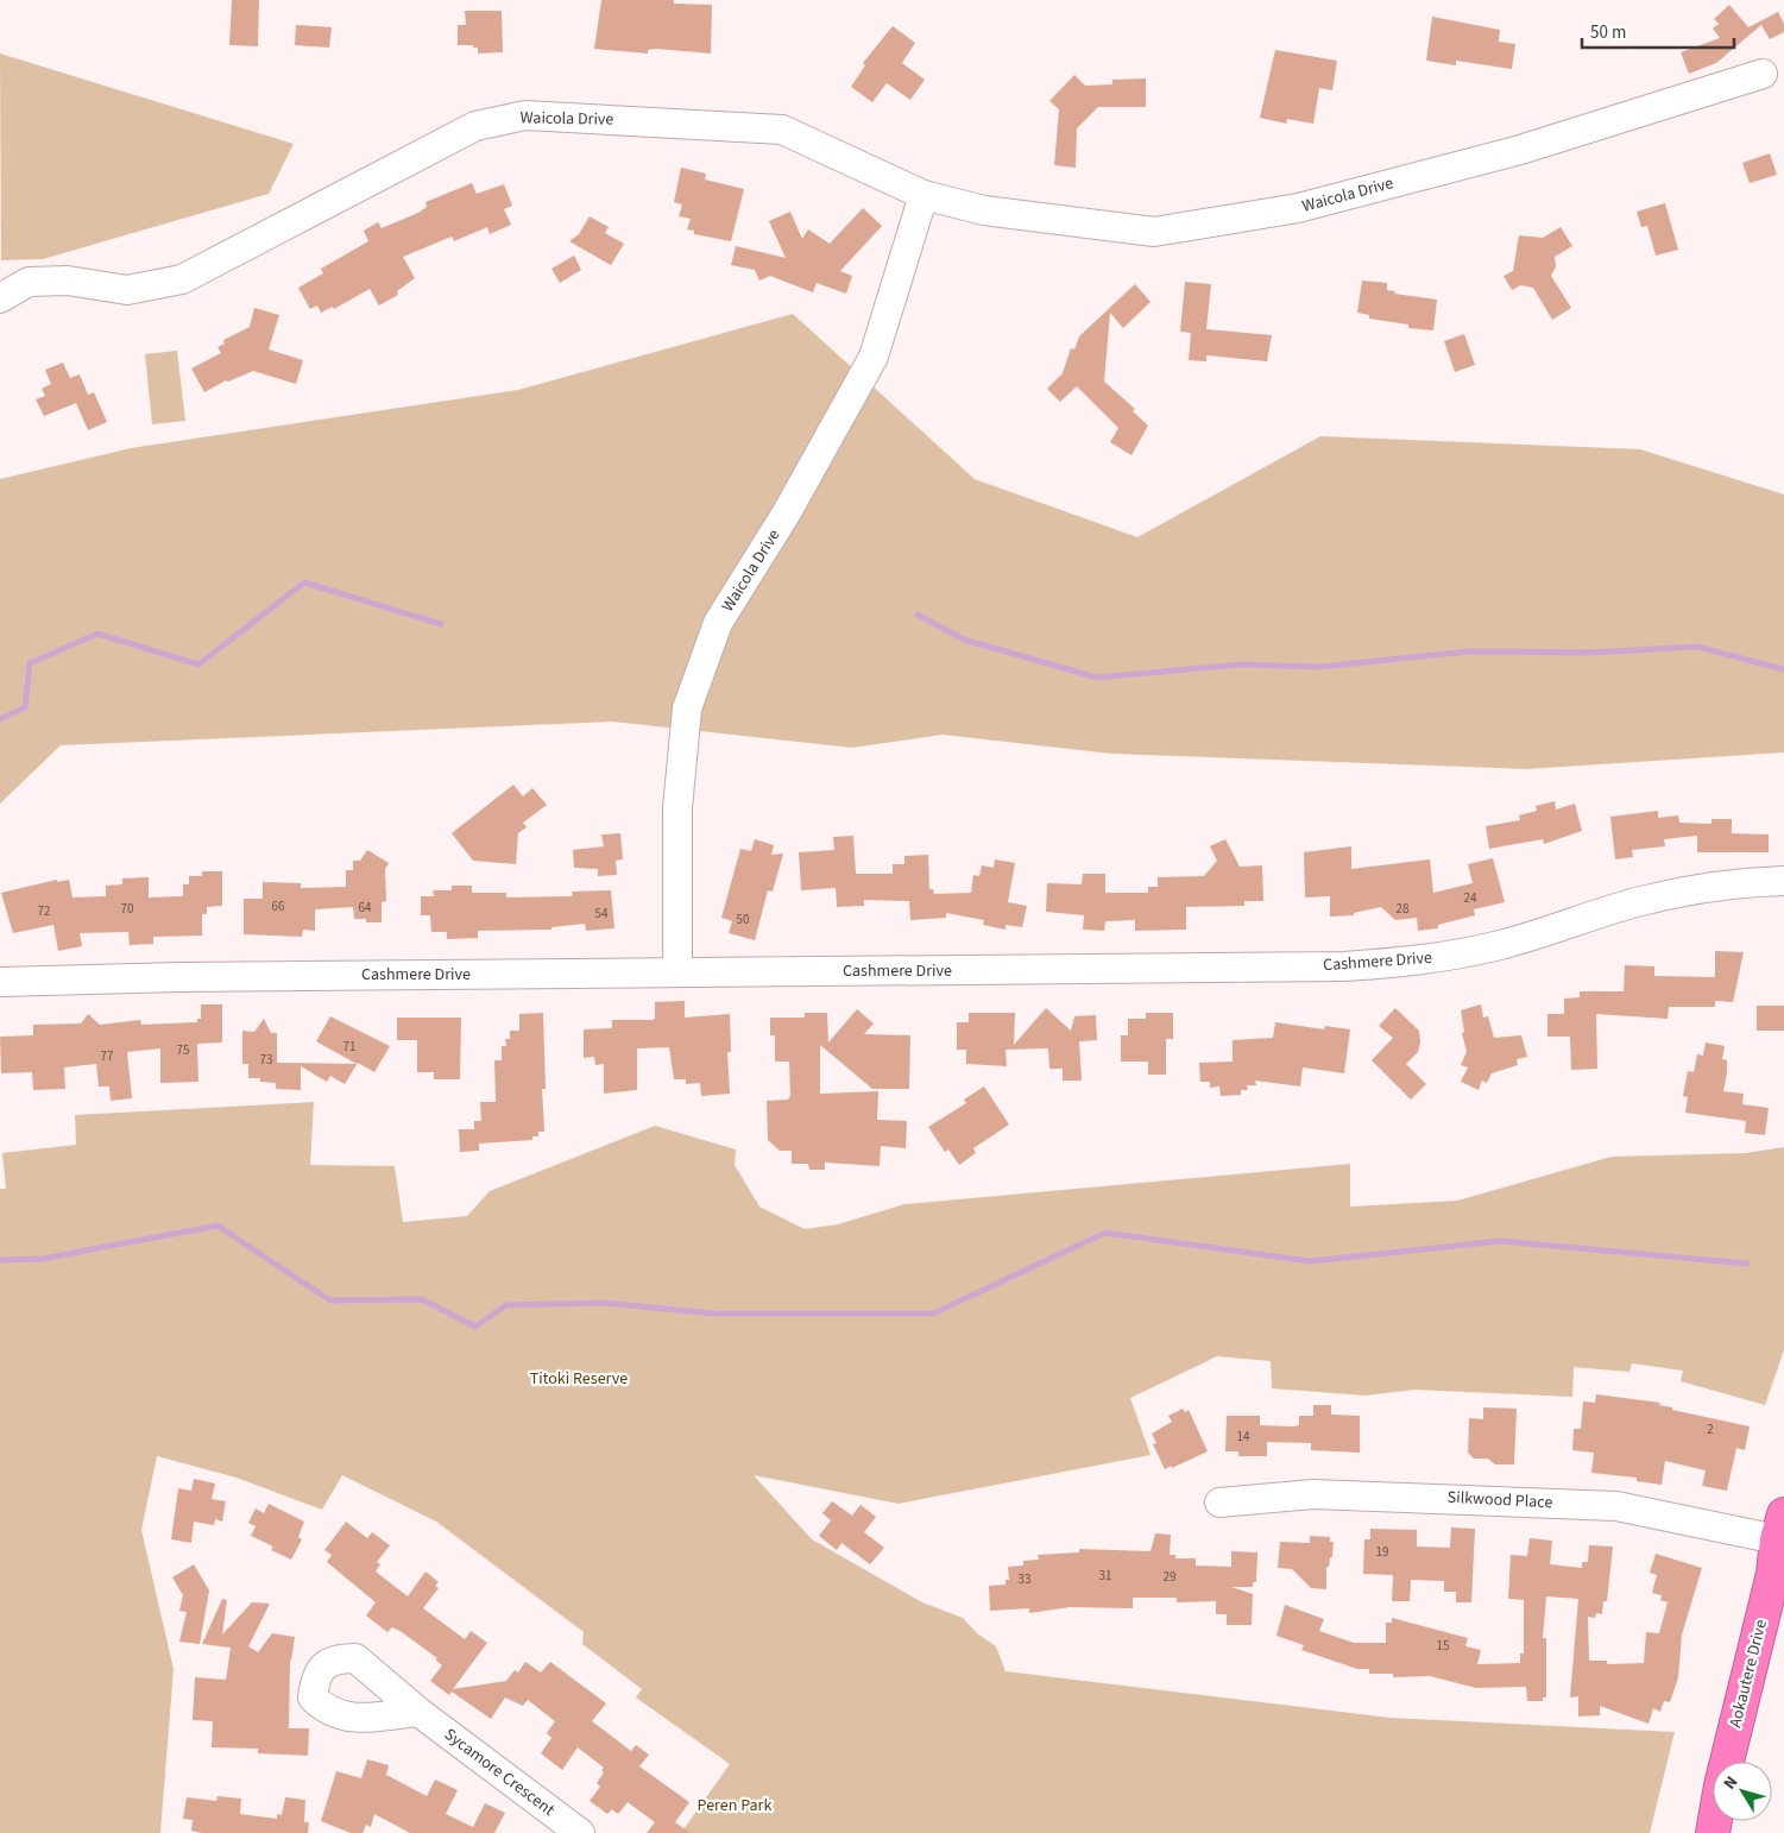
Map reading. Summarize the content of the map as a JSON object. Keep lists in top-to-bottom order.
{
  "streets": {
    "highway": ["Aokautere Drive"],
    "street": [
      "Waicola Drive",
      "Cashmere Drive",
      "Silkwood Place",
      "Sycamore Crescent"
    ]
  },
  "crossings": [
    ["Waicola Drive", "Cashmere Drive"],
    ["Silkwood Place", "Aokautere Drive"]
  ],
  "parks": ["Titoki Reserve", "Peren Park"],
  "house_numbers": [
    "24",
    "66",
    "64",
    "70",
    "28",
    "72",
    "54",
    "50",
    "71",
    "75",
    "77",
    "73",
    "2",
    "14",
    "19",
    "31",
    "29",
    "33",
    "15"
  ],
  "scale_bar": "50 m",
  "north": "top left"
}
